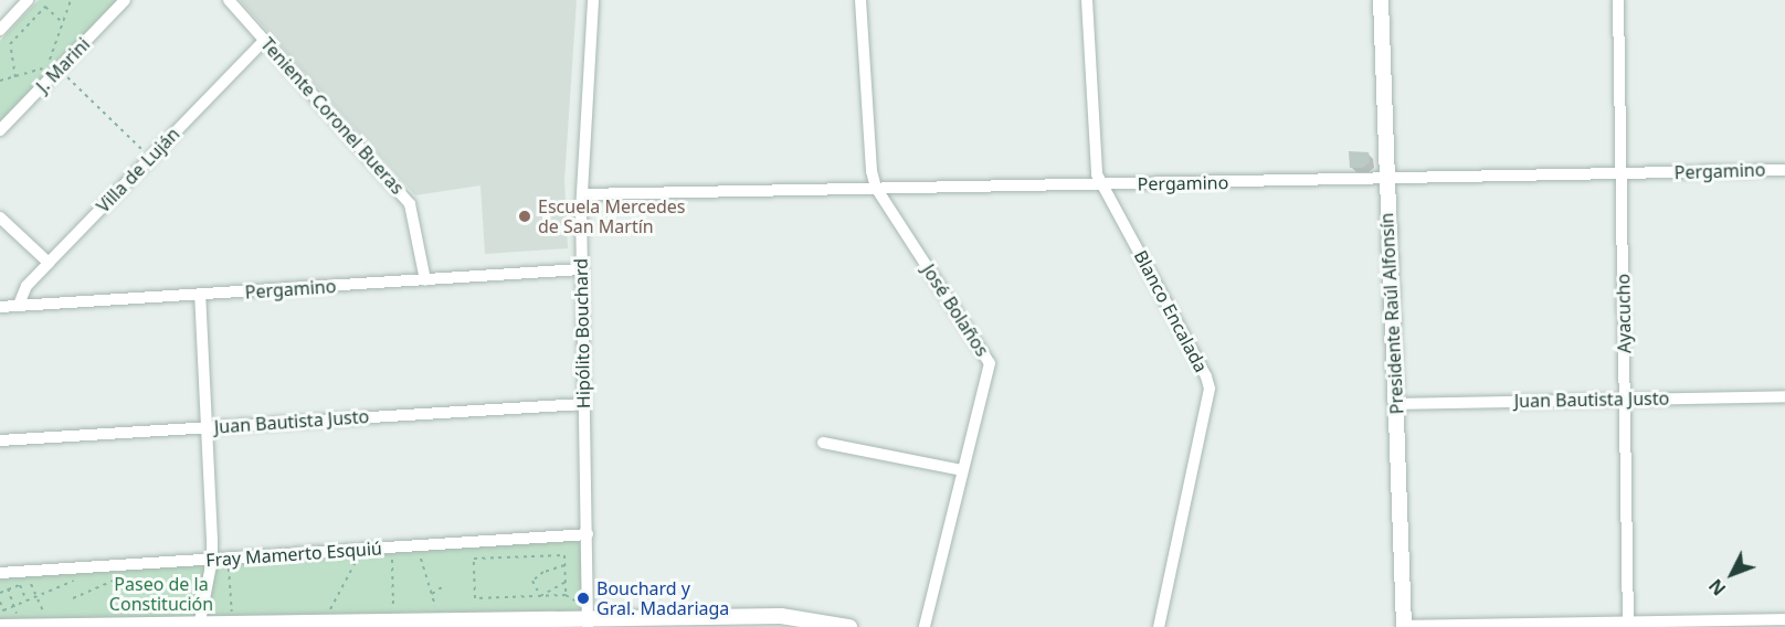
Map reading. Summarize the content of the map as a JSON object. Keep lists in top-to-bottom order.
{
  "streets": {
    "main road": ["Presidente Raúl Alfonsín"],
    "street": [
      "J. Marini",
      "Teniente Coronel Bueras",
      "Villa de Luján",
      "Pergamino",
      "José Bolaños",
      "Blanco Encalada",
      "Ayacucho",
      "Hipólito Bouchard",
      "Juan Bautista Justo",
      "Fray Mamerto Esquiú"
    ]
  },
  "crossings": [
    ["Teniente Coronel Bueras", "Villa de Luján"],
    ["Teniente Coronel Bueras", "Pergamino"],
    ["Villa de Luján", "Pergamino"],
    ["Pergamino", "José Bolaños"],
    ["Pergamino", "Blanco Encalada"],
    ["Pergamino", "Presidente Raúl Alfonsín"],
    ["Pergamino", "Ayacucho"],
    ["Pergamino", "Hipólito Bouchard"],
    ["Presidente Raúl Alfonsín", "Juan Bautista Justo"],
    ["Ayacucho", "Juan Bautista Justo"],
    ["Hipólito Bouchard", "Juan Bautista Justo"],
    ["Hipólito Bouchard", "Fray Mamerto Esquiú"]
  ],
  "parks": ["Paseo de la Constitución"],
  "places": ["Escuela Mercedes de San Martín", "Bouchard y Gral. Madariaga"],
  "north": "bottom left"
}
